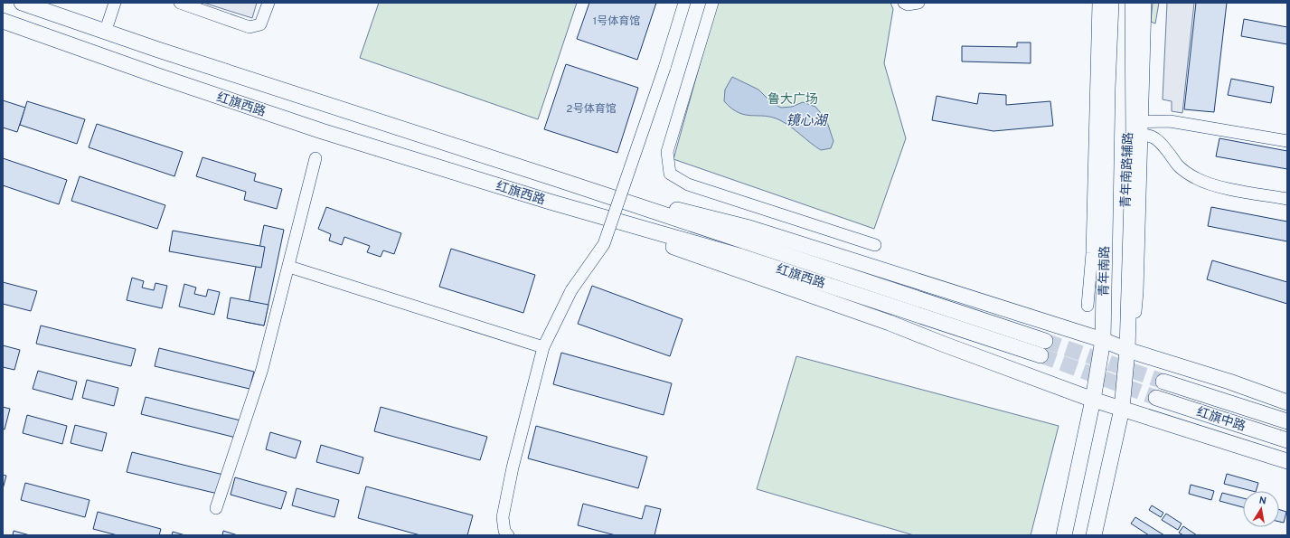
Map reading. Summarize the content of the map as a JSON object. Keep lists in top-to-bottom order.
{
  "streets": {
    "main road": ["红旗西路", "青年南路", "红旗中路"],
    "lane": ["青年南路辅路"]
  },
  "crossings": [
    ["青年南路辅路", "青年南路"]
  ],
  "water": ["镜心湖"],
  "parks": ["鲁大广场"],
  "house_numbers": ["1号体育馆", "2号体育馆"],
  "north": "top"
}
